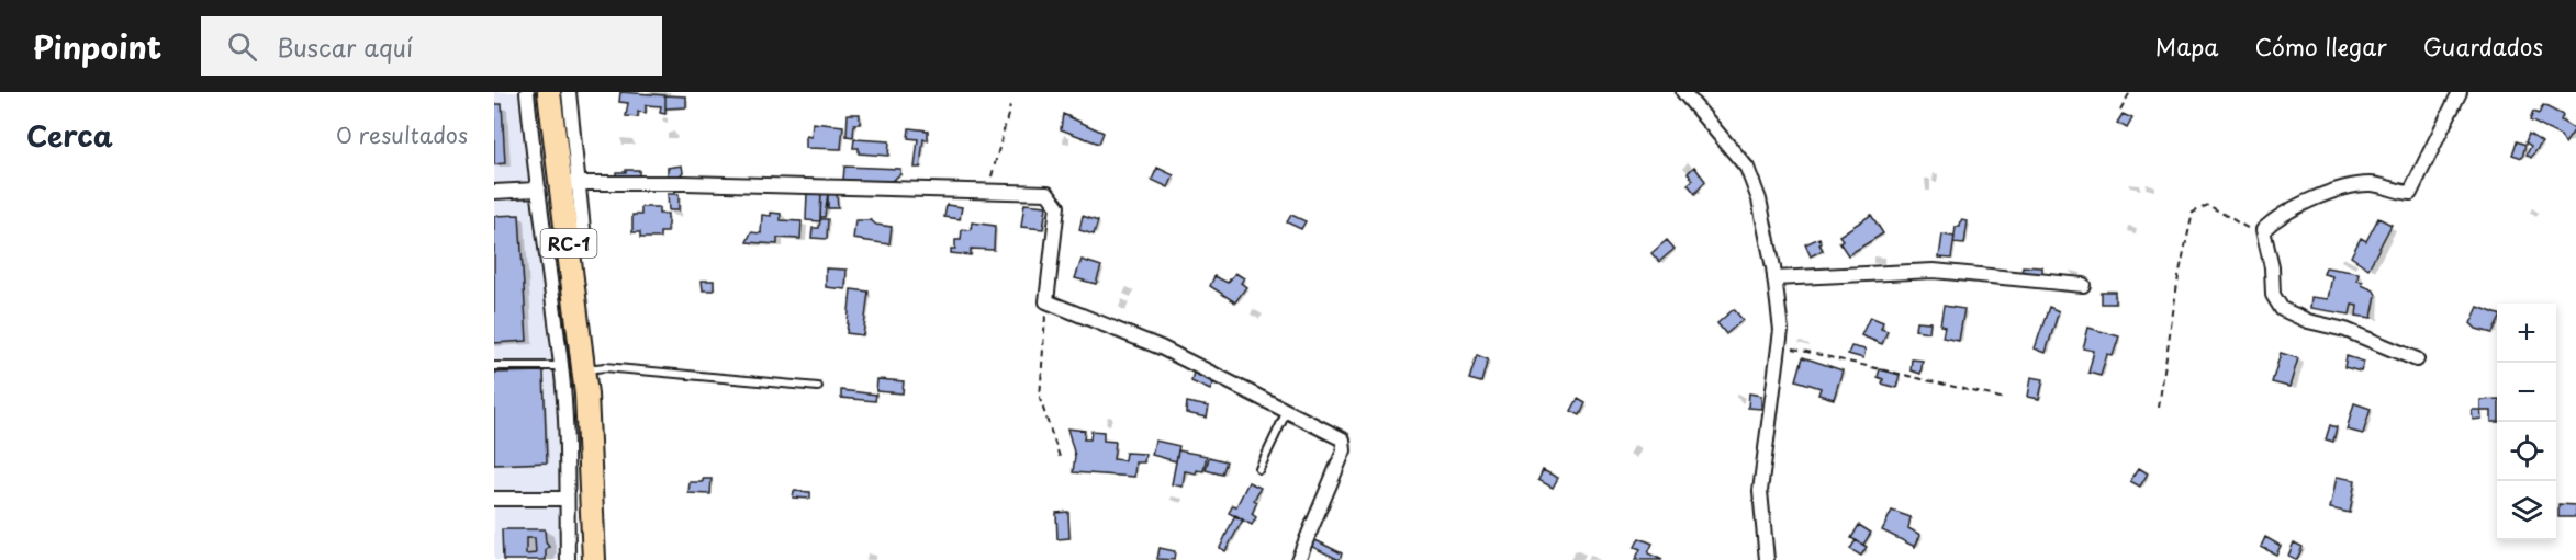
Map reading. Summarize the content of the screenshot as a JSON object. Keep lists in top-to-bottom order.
{
  "streets": {
    "main road": ["RC-1"]
  },
  "page": {
    "header": "Pinpoint",
    "search": "Buscar aquí",
    "nav": ["Mapa", "Cómo llegar", "Guardados"],
    "heading": ["Cerca", "0 resultados"],
    "map_buttons": ["+", "−"]
  }
}
